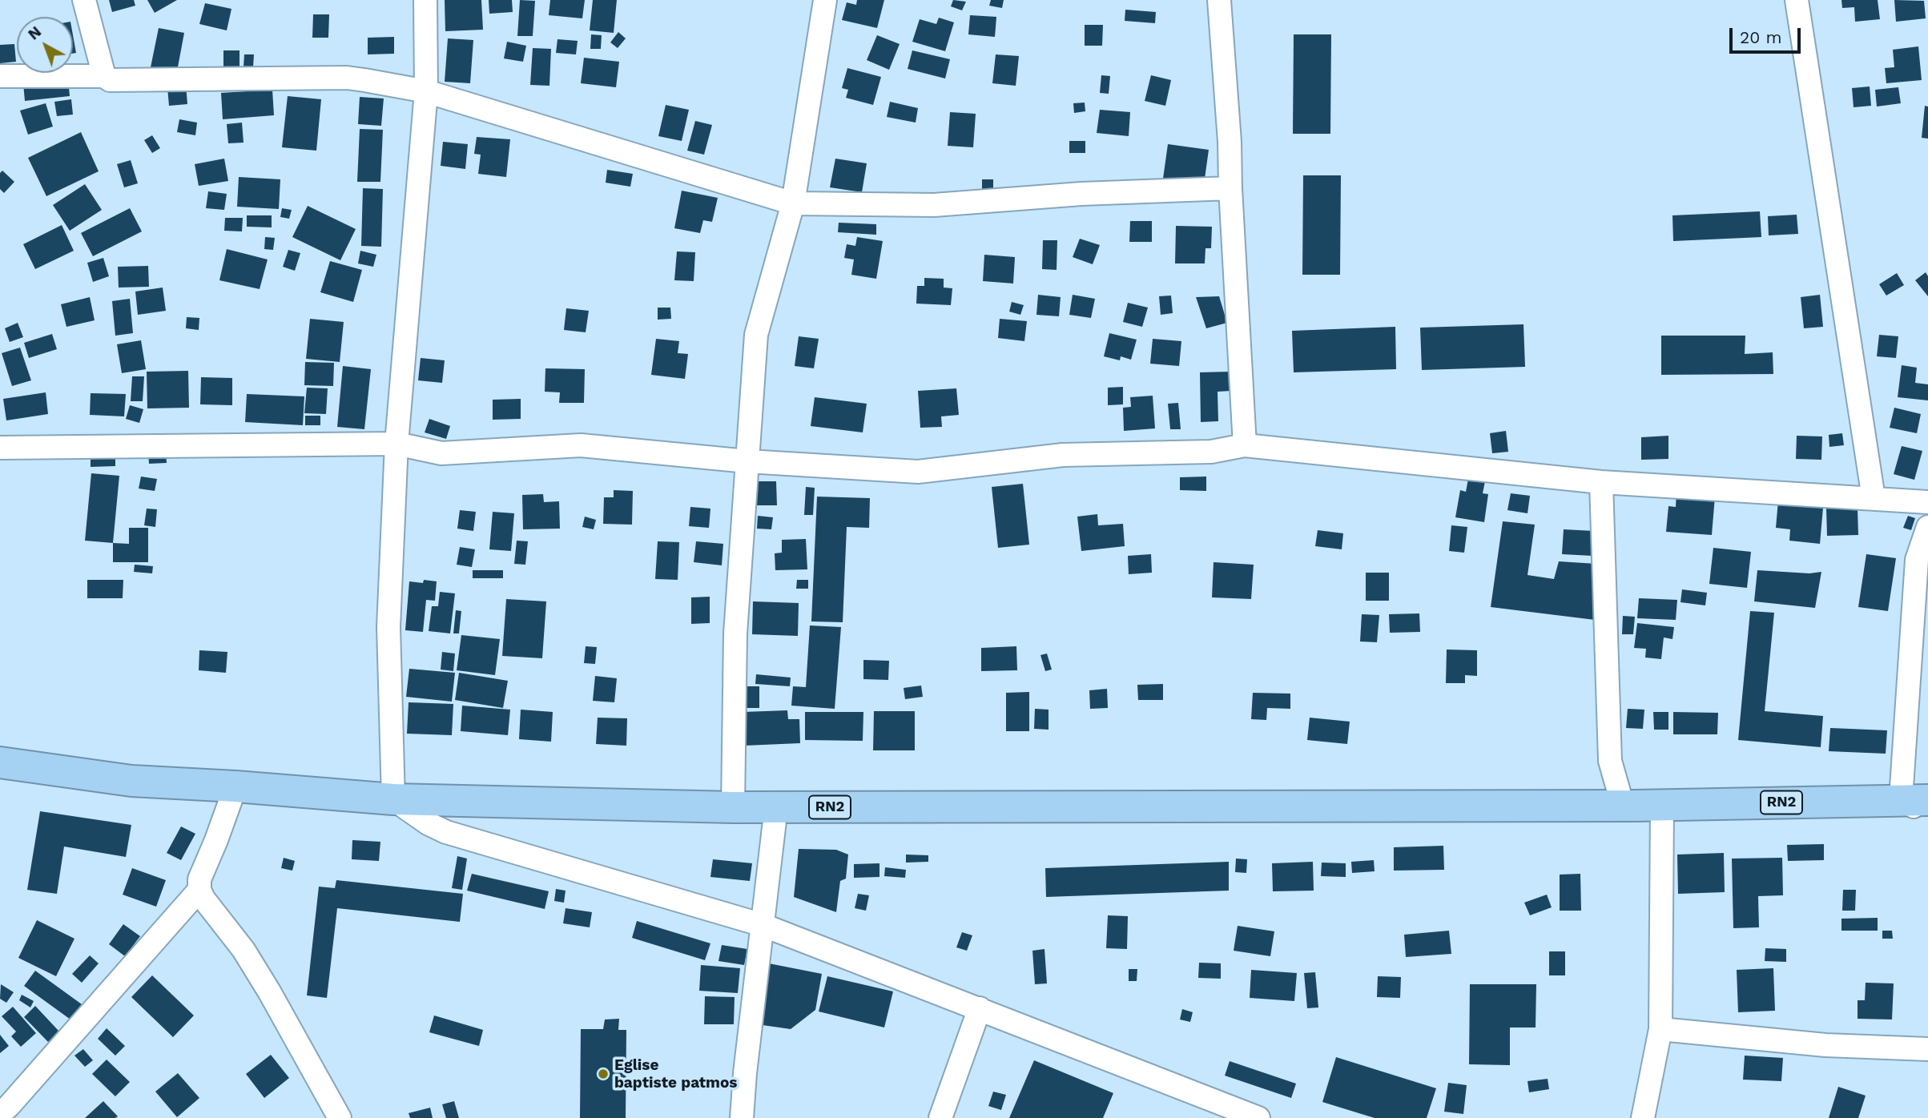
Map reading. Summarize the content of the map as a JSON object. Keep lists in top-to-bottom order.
{
  "streets": {
    "highway": ["RN2"]
  },
  "places": ["Eglise baptiste patmos"],
  "scale_bar": "20 m",
  "north": "top left"
}
